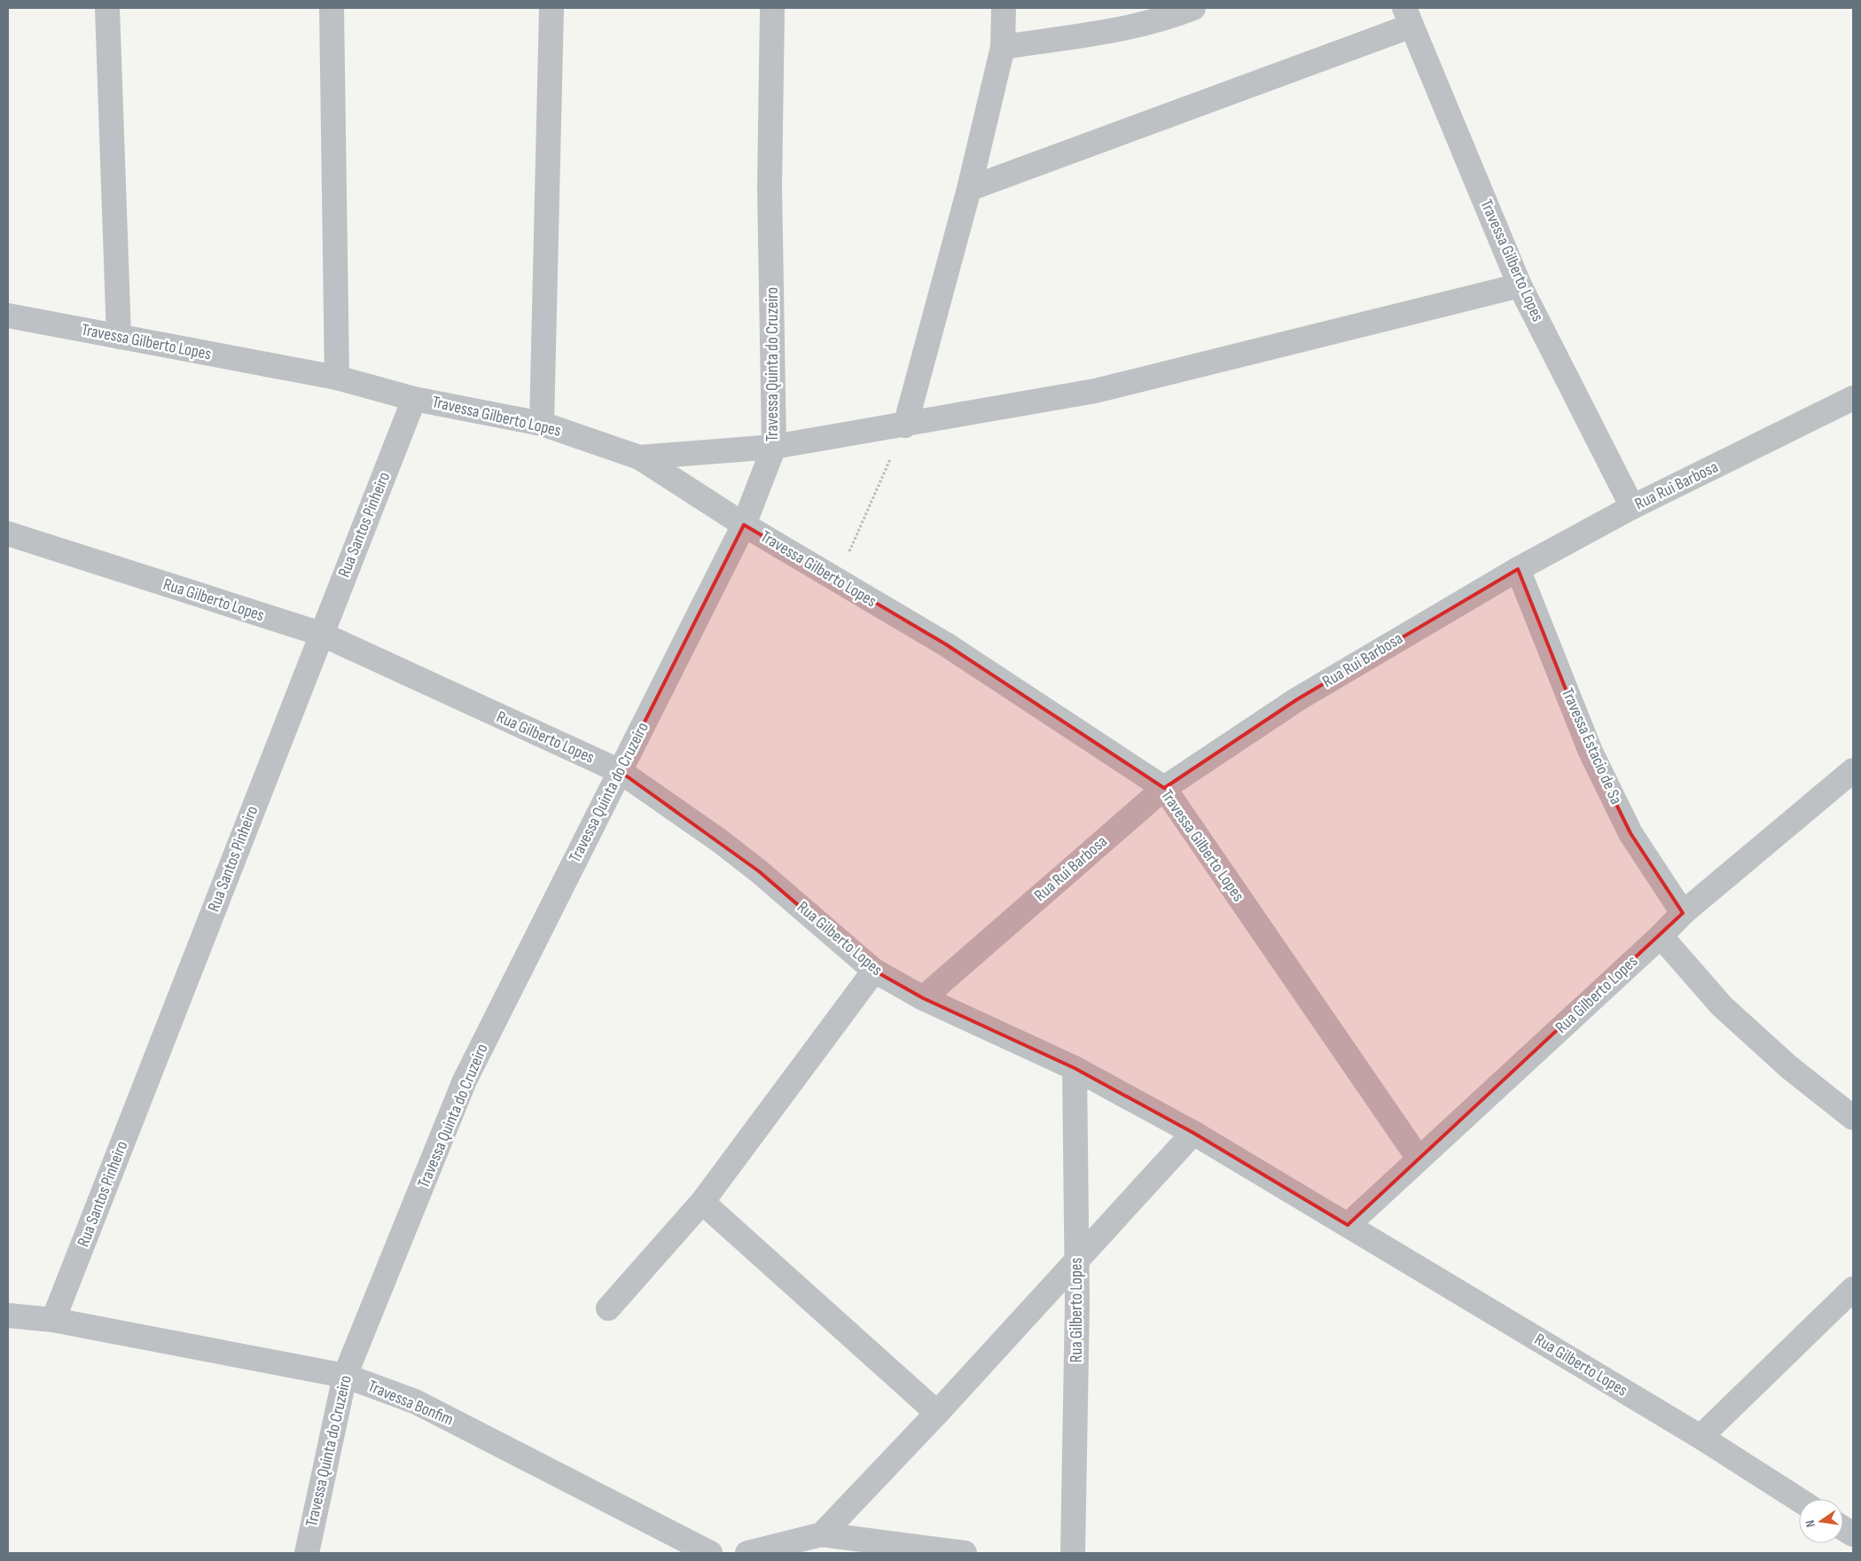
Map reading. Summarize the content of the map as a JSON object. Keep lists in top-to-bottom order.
{
  "streets": {
    "street": [
      "Travessa Gilberto Lopes",
      "Travessa Quinta do Cruzeiro",
      "Rua Rui Barbosa",
      "Rua Santos Pinheiro",
      "Rua Gilberto Lopes",
      "Travessa Estacio de Sa",
      "Travessa Bonfim"
    ]
  },
  "crossings": [
    ["Travessa Gilberto Lopes", "Travessa Quinta do Cruzeiro"],
    ["Travessa Gilberto Lopes", "Rua Rui Barbosa"],
    ["Travessa Gilberto Lopes", "Rua Santos Pinheiro"],
    ["Travessa Gilberto Lopes", "Rua Gilberto Lopes"],
    ["Travessa Quinta do Cruzeiro", "Rua Gilberto Lopes"],
    ["Travessa Quinta do Cruzeiro", "Travessa Bonfim"],
    ["Rua Rui Barbosa", "Rua Gilberto Lopes"],
    ["Rua Rui Barbosa", "Travessa Estacio de Sa"],
    ["Rua Santos Pinheiro", "Rua Gilberto Lopes"],
    ["Rua Santos Pinheiro", "Travessa Bonfim"],
    ["Rua Gilberto Lopes", "Travessa Estacio de Sa"]
  ],
  "north": "left"
}
